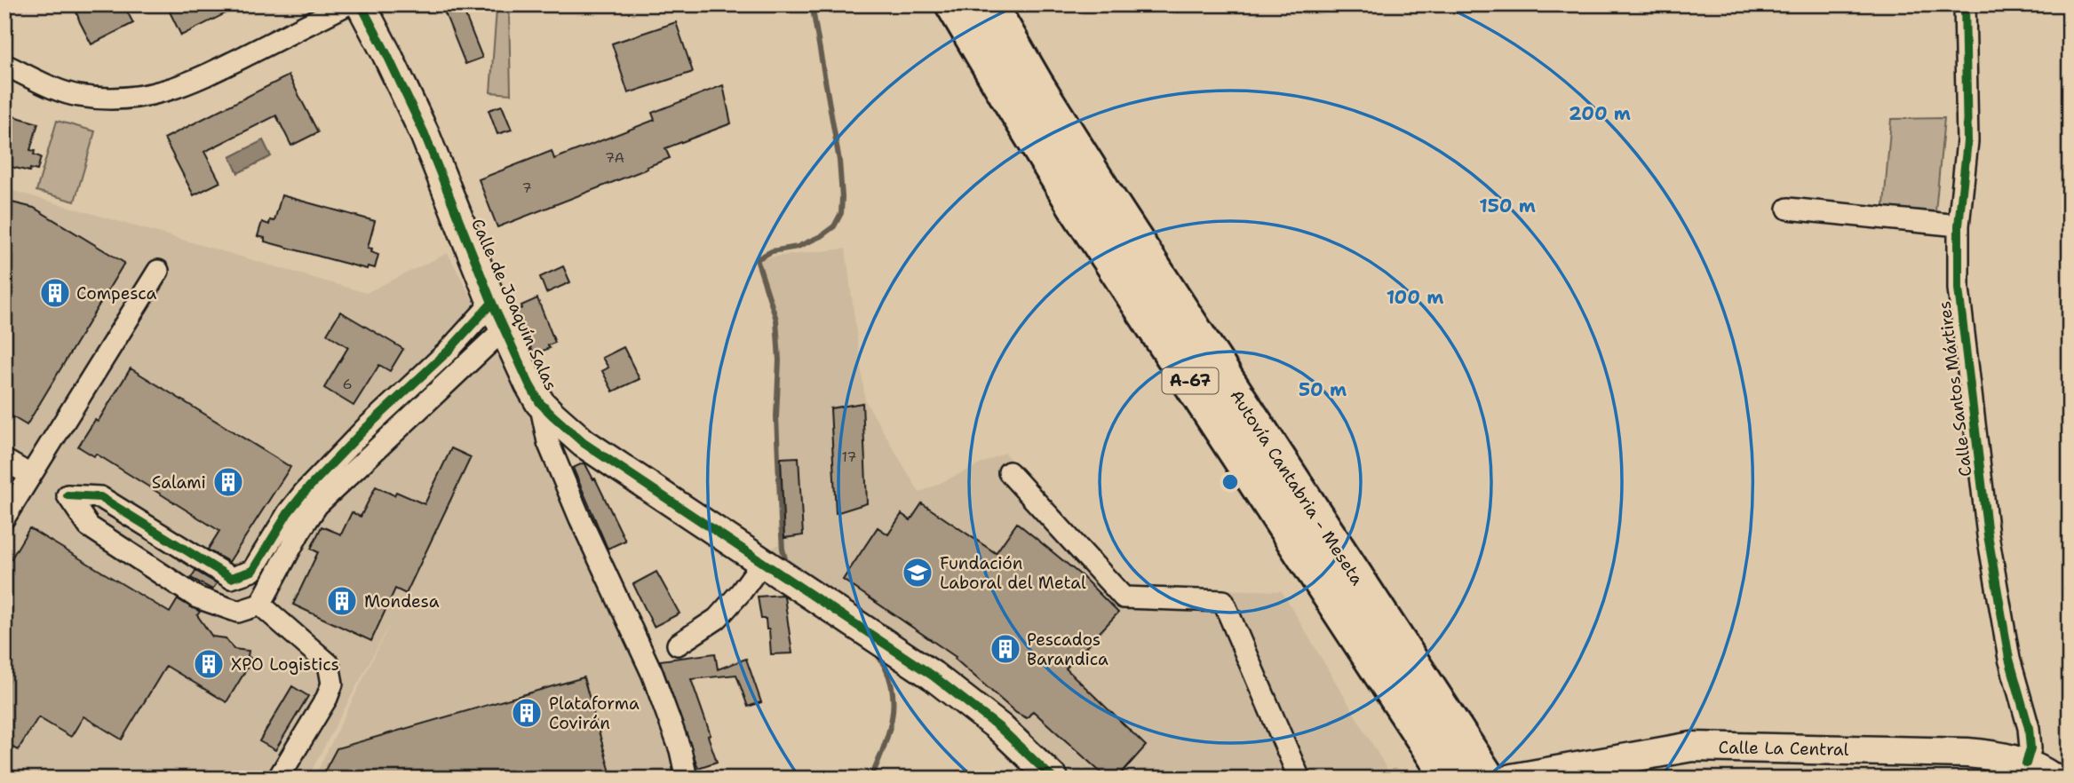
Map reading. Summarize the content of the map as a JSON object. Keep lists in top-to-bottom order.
{
  "streets": {
    "highway": ["A-67", "Autovía Cantabria - Meseta"],
    "street": ["Calle de Joaquín Salas", "Calle Santos Mártires", "Calle La Central"]
  },
  "crossings": [
    ["Calle Santos Mártires", "Calle La Central"]
  ],
  "places": {
    "building": [
      "Compesca",
      "Salami",
      "Mondesa",
      "Pescados Barandica",
      "XPO Logistics",
      "Plataforma Covirán"
    ],
    "school or university": ["Fundación Laboral del Metal"]
  },
  "house_numbers": [
    "7A",
    "7",
    "6",
    "17"
  ],
  "rings": [
    "200 m",
    "150 m",
    "100 m",
    "50 m"
  ]
}
